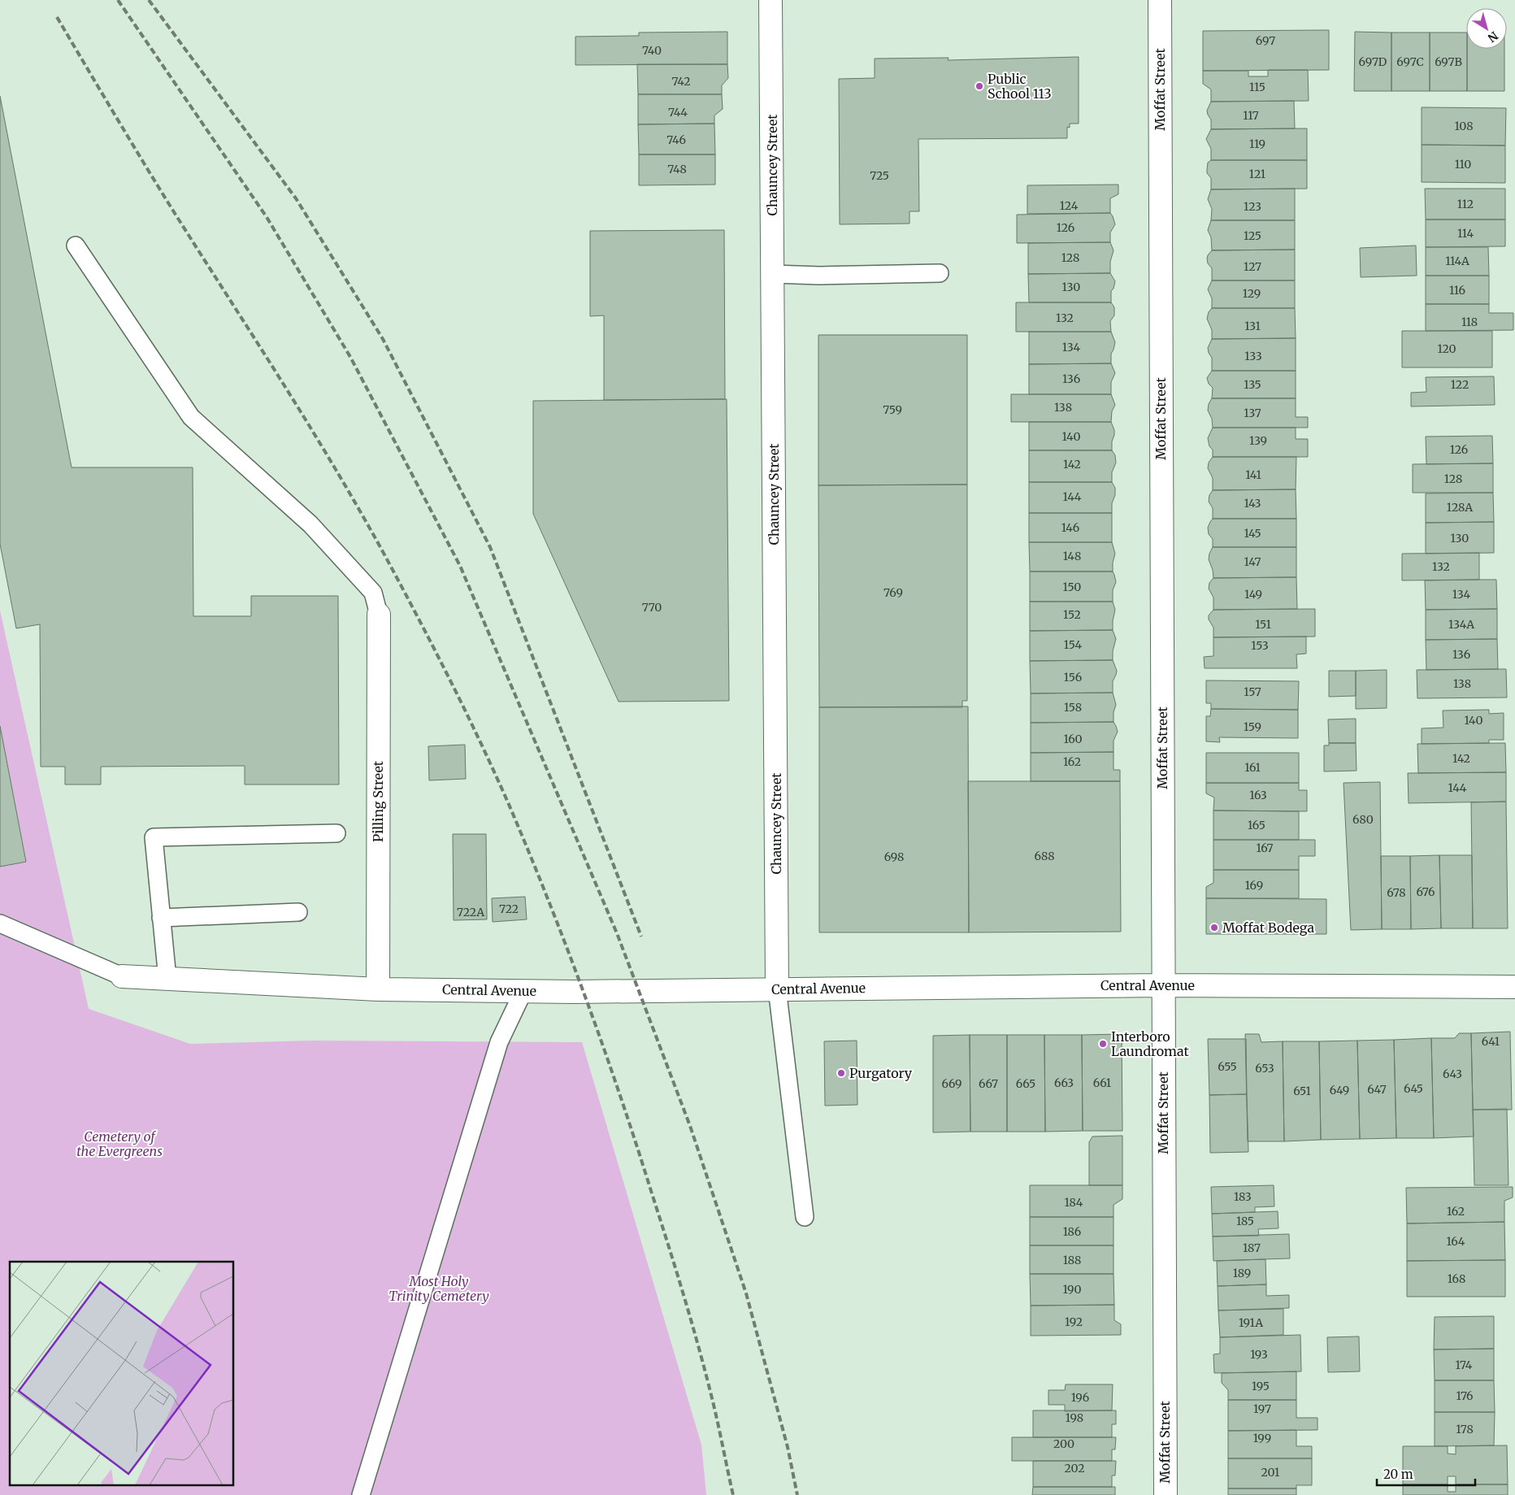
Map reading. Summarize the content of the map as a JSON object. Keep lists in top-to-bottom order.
{
  "streets": {
    "street": [
      "Moffat Street",
      "Chauncey Street",
      "Pilling Street",
      "Central Avenue"
    ]
  },
  "crossings": [
    ["Moffat Street", "Central Avenue"],
    ["Chauncey Street", "Central Avenue"],
    ["Pilling Street", "Central Avenue"]
  ],
  "parks": ["Cemetery of the Evergreens", "Most Holy Trinity Cemetery"],
  "places": [
    "Public School 113",
    "Moffat Bodega",
    "Interboro Laundromat",
    "Purgatory"
  ],
  "house_numbers": [
    "697",
    "740",
    "697D",
    "697C",
    "697B",
    "742",
    "115",
    "744",
    "117",
    "108",
    "746",
    "119",
    "110",
    "748",
    "121",
    "725",
    "112",
    "124",
    "123",
    "126",
    "114",
    "125",
    "128",
    "114A",
    "127",
    "130",
    "116",
    "129",
    "132",
    "118",
    "131",
    "134",
    "120",
    "133",
    "136",
    "135",
    "122",
    "138",
    "759",
    "137",
    "140",
    "139",
    "126",
    "142",
    "141",
    "128",
    "144",
    "143",
    "128A",
    "146",
    "145",
    "130",
    "148",
    "147",
    "132",
    "150",
    "769",
    "149",
    "134",
    "770",
    "152",
    "151",
    "134A",
    "154",
    "153",
    "136",
    "156",
    "138",
    "157",
    "158",
    "140",
    "159",
    "160",
    "142",
    "162",
    "161",
    "144",
    "163",
    "680",
    "165",
    "167",
    "688",
    "698",
    "169",
    "676",
    "678",
    "722",
    "722A",
    "641",
    "655",
    "653",
    "643",
    "663",
    "661",
    "669",
    "667",
    "665",
    "645",
    "647",
    "649",
    "651",
    "183",
    "184",
    "162",
    "185",
    "186",
    "164",
    "187",
    "188",
    "189",
    "168",
    "190",
    "192",
    "191A",
    "193",
    "174",
    "195",
    "176",
    "196",
    "197",
    "198",
    "178",
    "199",
    "200",
    "202",
    "201"
  ],
  "scale_bar": "20 m",
  "north": "bottom right"
}
